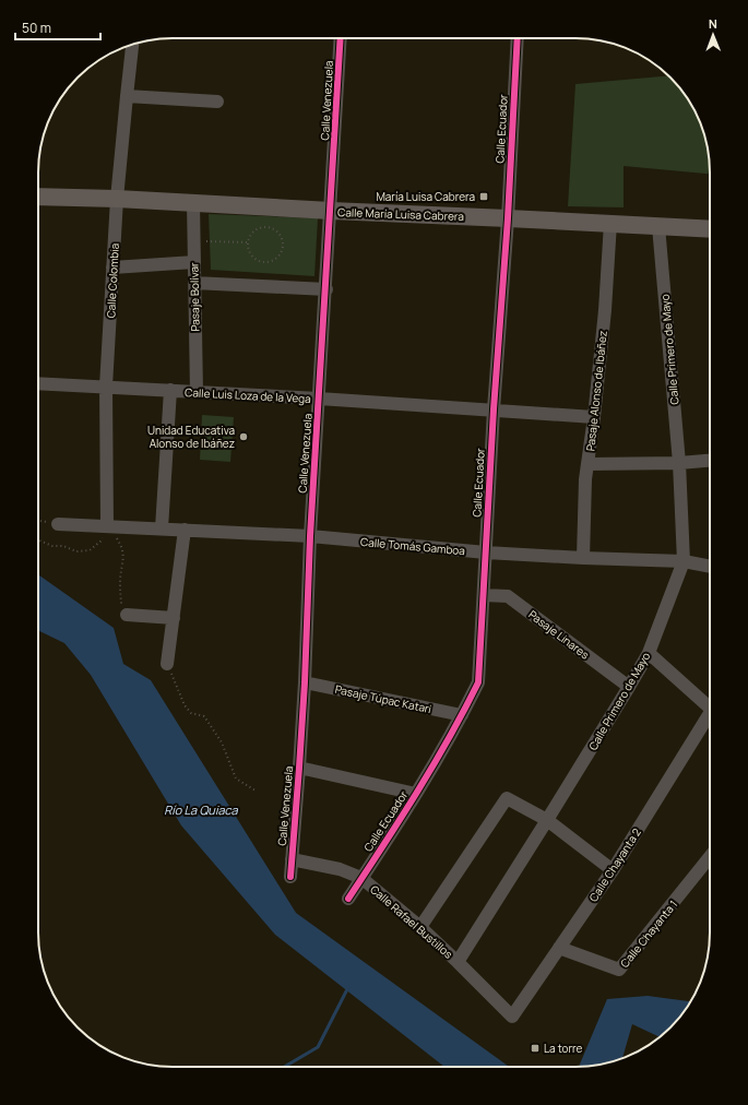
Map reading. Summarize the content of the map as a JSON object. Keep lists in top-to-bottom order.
{
  "streets": {
    "street": [
      "Calle Venezuela",
      "Calle Ecuador",
      "Calle María Luisa Cabrera",
      "Calle Colombia",
      "Pasaje Bolívar",
      "Calle Primero de Mayo",
      "Pasaje Alonso de Ibáñez",
      "Calle Luis Loza de la Vega",
      "Calle Tomás Gamboa",
      "Pasaje Linares",
      "Pasaje Túpac Katari",
      "Calle Chayanta 2",
      "Calle Rafael Bustillos",
      "Calle Chayanta 1"
    ]
  },
  "crossings": [
    ["Calle Venezuela", "Calle María Luisa Cabrera"],
    ["Calle Venezuela", "Calle Luis Loza de la Vega"],
    ["Calle Venezuela", "Calle Tomás Gamboa"],
    ["Calle Venezuela", "Pasaje Túpac Katari"],
    ["Calle Venezuela", "Calle Rafael Bustillos"],
    ["Calle Ecuador", "Calle María Luisa Cabrera"],
    ["Calle Ecuador", "Calle Luis Loza de la Vega"],
    ["Calle Ecuador", "Calle Tomás Gamboa"],
    ["Calle Ecuador", "Pasaje Linares"],
    ["Calle Ecuador", "Pasaje Túpac Katari"],
    ["Calle Ecuador", "Calle Rafael Bustillos"],
    ["Calle María Luisa Cabrera", "Calle Colombia"],
    ["Calle María Luisa Cabrera", "Pasaje Bolívar"],
    ["Calle María Luisa Cabrera", "Calle Primero de Mayo"],
    ["Calle María Luisa Cabrera", "Pasaje Alonso de Ibáñez"],
    ["Calle Colombia", "Calle Luis Loza de la Vega"],
    ["Calle Colombia", "Calle Tomás Gamboa"],
    ["Pasaje Bolívar", "Calle Luis Loza de la Vega"],
    ["Calle Primero de Mayo", "Calle Tomás Gamboa"],
    ["Calle Primero de Mayo", "Pasaje Linares"],
    ["Calle Primero de Mayo", "Calle Rafael Bustillos"],
    ["Pasaje Alonso de Ibáñez", "Calle Luis Loza de la Vega"],
    ["Pasaje Alonso de Ibáñez", "Calle Tomás Gamboa"],
    ["Calle Chayanta 2", "Calle Rafael Bustillos"],
    ["Calle Chayanta 2", "Calle Chayanta 1"]
  ],
  "water": ["Río La Quiaca"],
  "places": {
    "transit": ["María Luisa Cabrera", "La torre"],
    "other": ["Unidad Educativa Alonso de Ibáñez"]
  },
  "scale_bar": "50 m",
  "north": "top"
}
